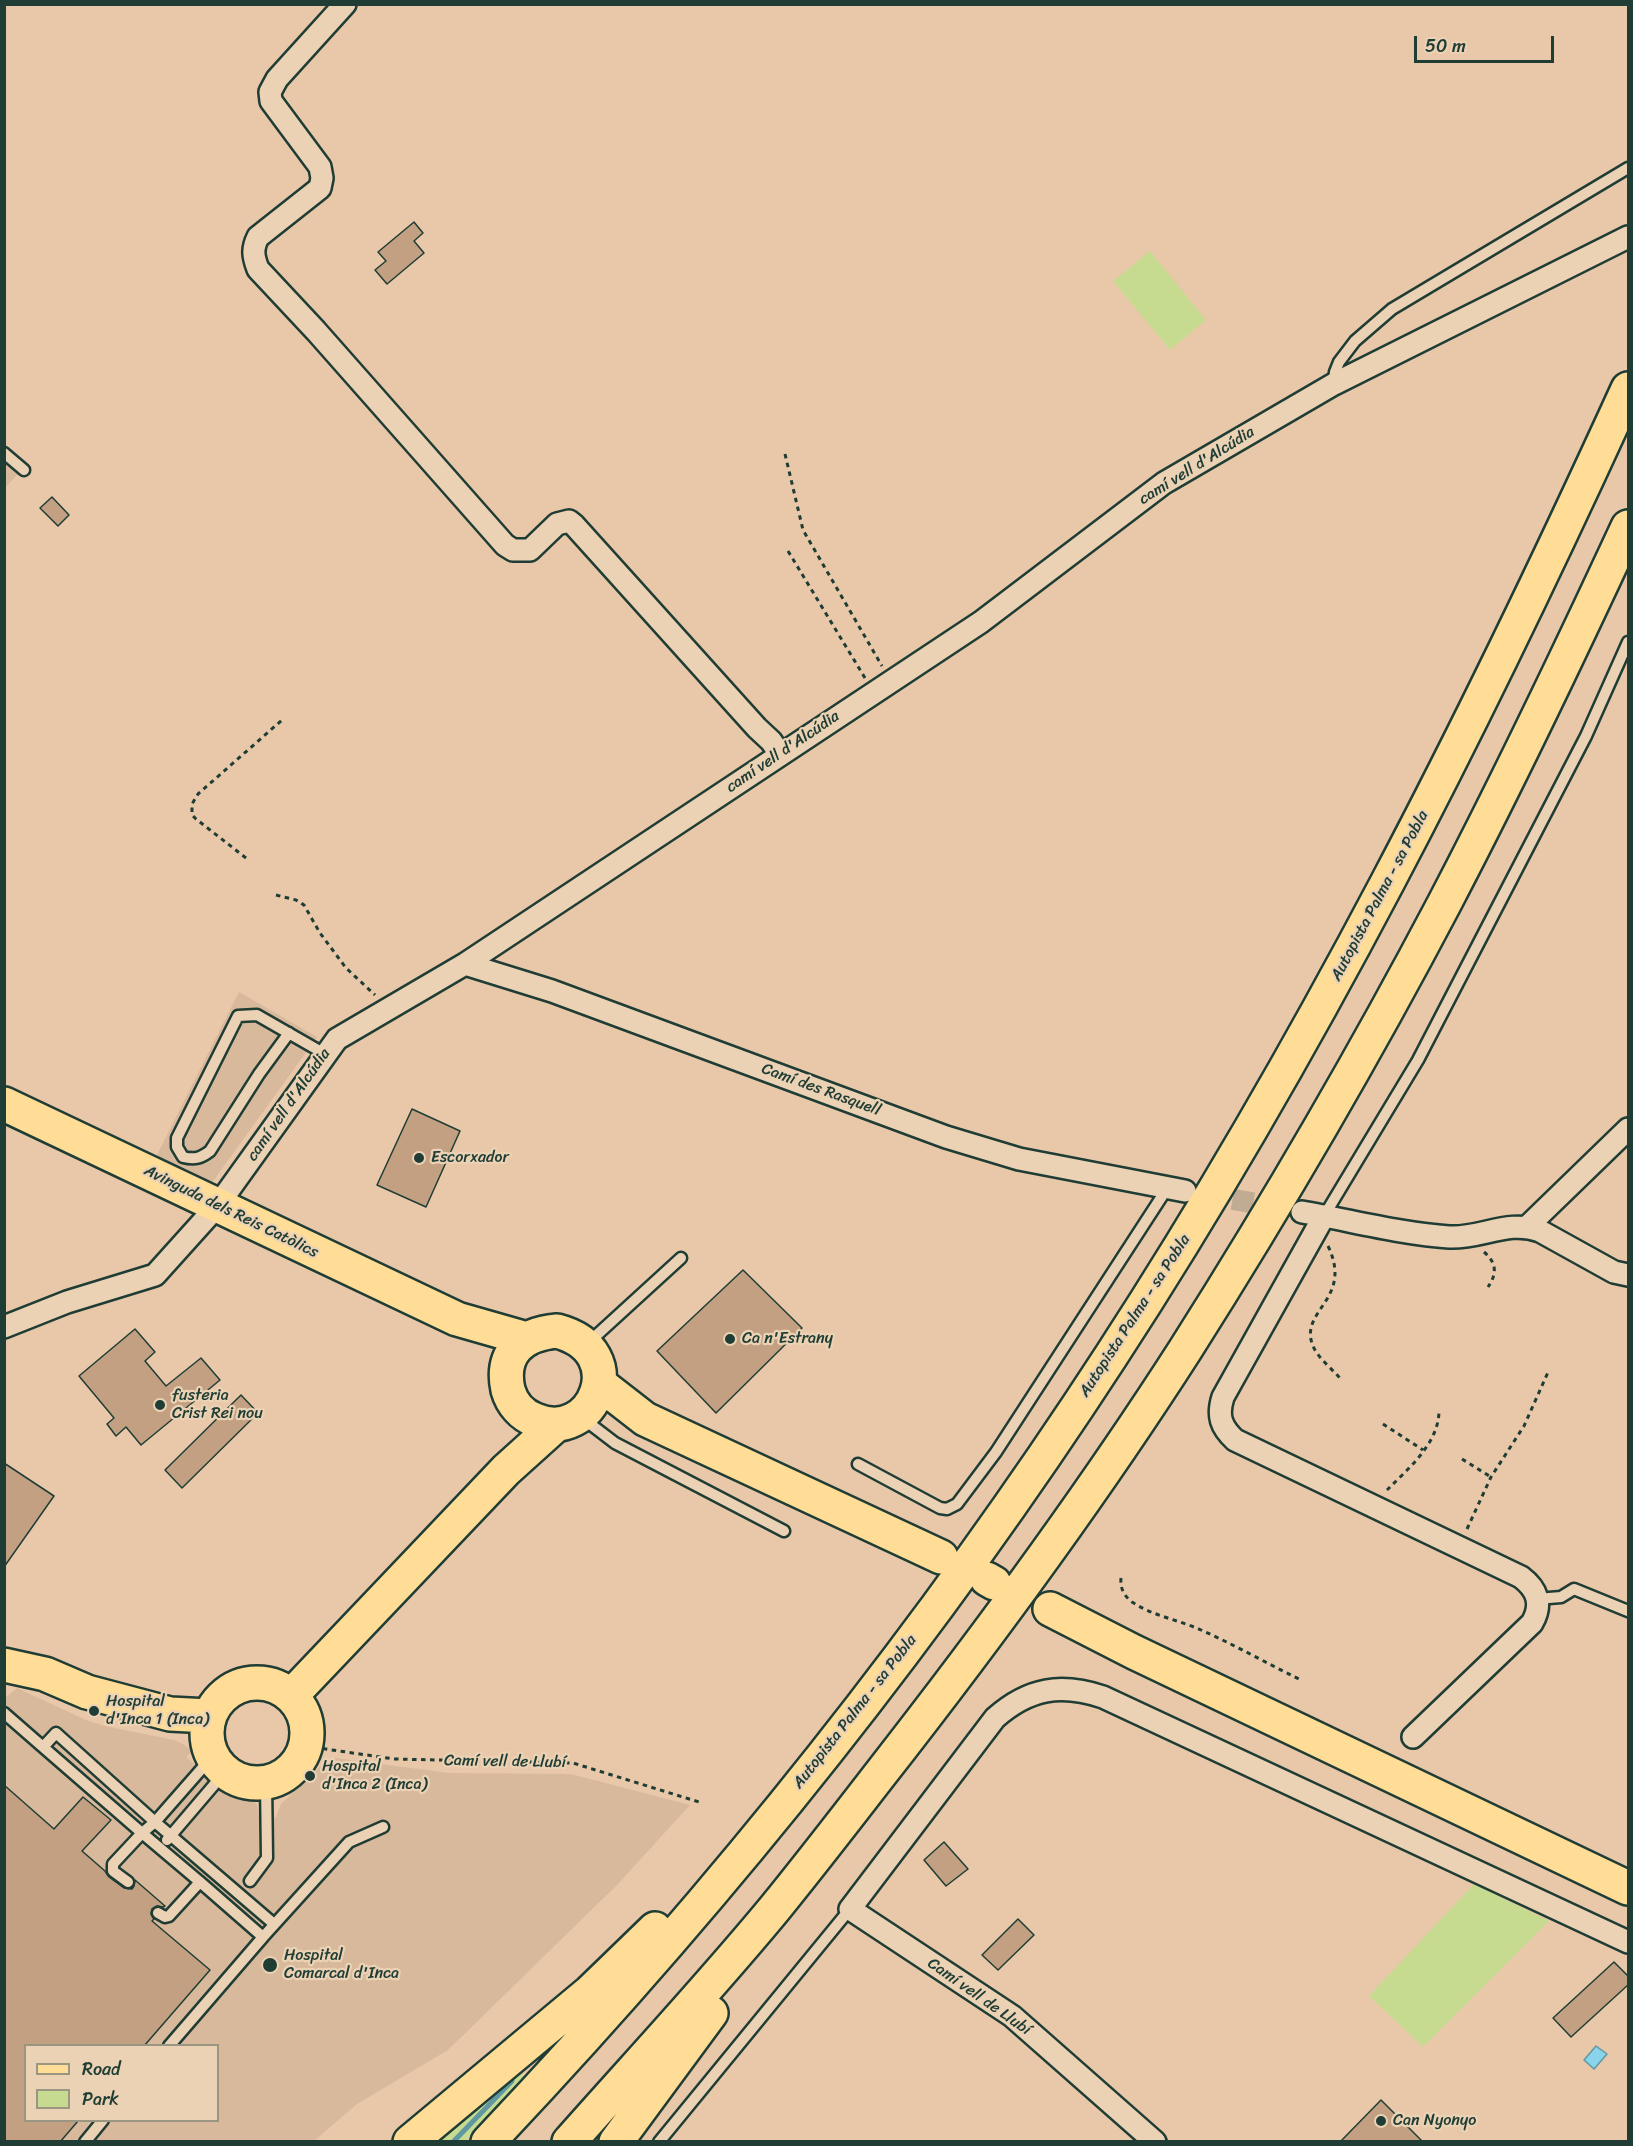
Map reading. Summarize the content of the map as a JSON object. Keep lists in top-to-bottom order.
{
  "streets": {
    "main road": ["Autopista Palma - sa Pobla", "Avinguda dels Reis Catòlics"],
    "street": ["camí vell d'Alcúdia", "Camí des Rasquell", "Camí vell de Llubí"]
  },
  "crossings": [
    ["camí vell d'Alcúdia", "Camí des Rasquell"],
    ["camí vell d'Alcúdia", "Avinguda dels Reis Catòlics"]
  ],
  "places": [
    "Escorxador",
    "Ca n'Estrany",
    "fusteria Crist Rei nou",
    "Hospital d'Inca 1 (Inca)",
    "Hospital d'Inca 2 (Inca)",
    "Hospital Comarcal d'Inca",
    "Can Nyonyo"
  ],
  "legend": ["Road", "Park"],
  "scale_bar": "50 m"
}
